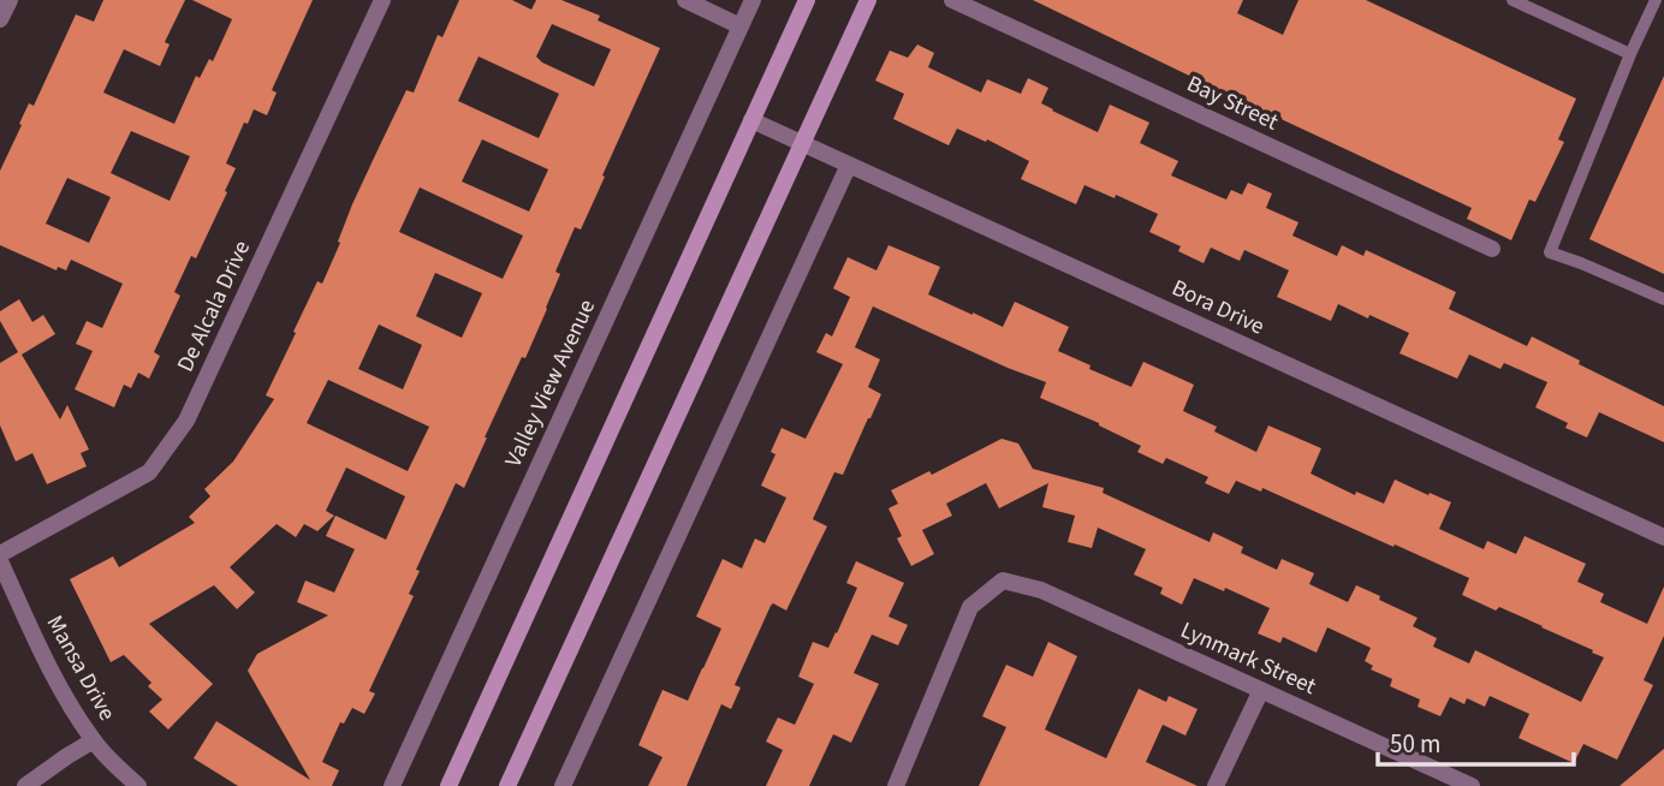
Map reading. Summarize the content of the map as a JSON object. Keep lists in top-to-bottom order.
{
  "streets": {
    "street": [
      "Bay Street",
      "De Alcala Drive",
      "Bora Drive",
      "Valley View Avenue",
      "Lynmark Street",
      "Mansa Drive"
    ]
  },
  "scale_bar": "50 m"
}
